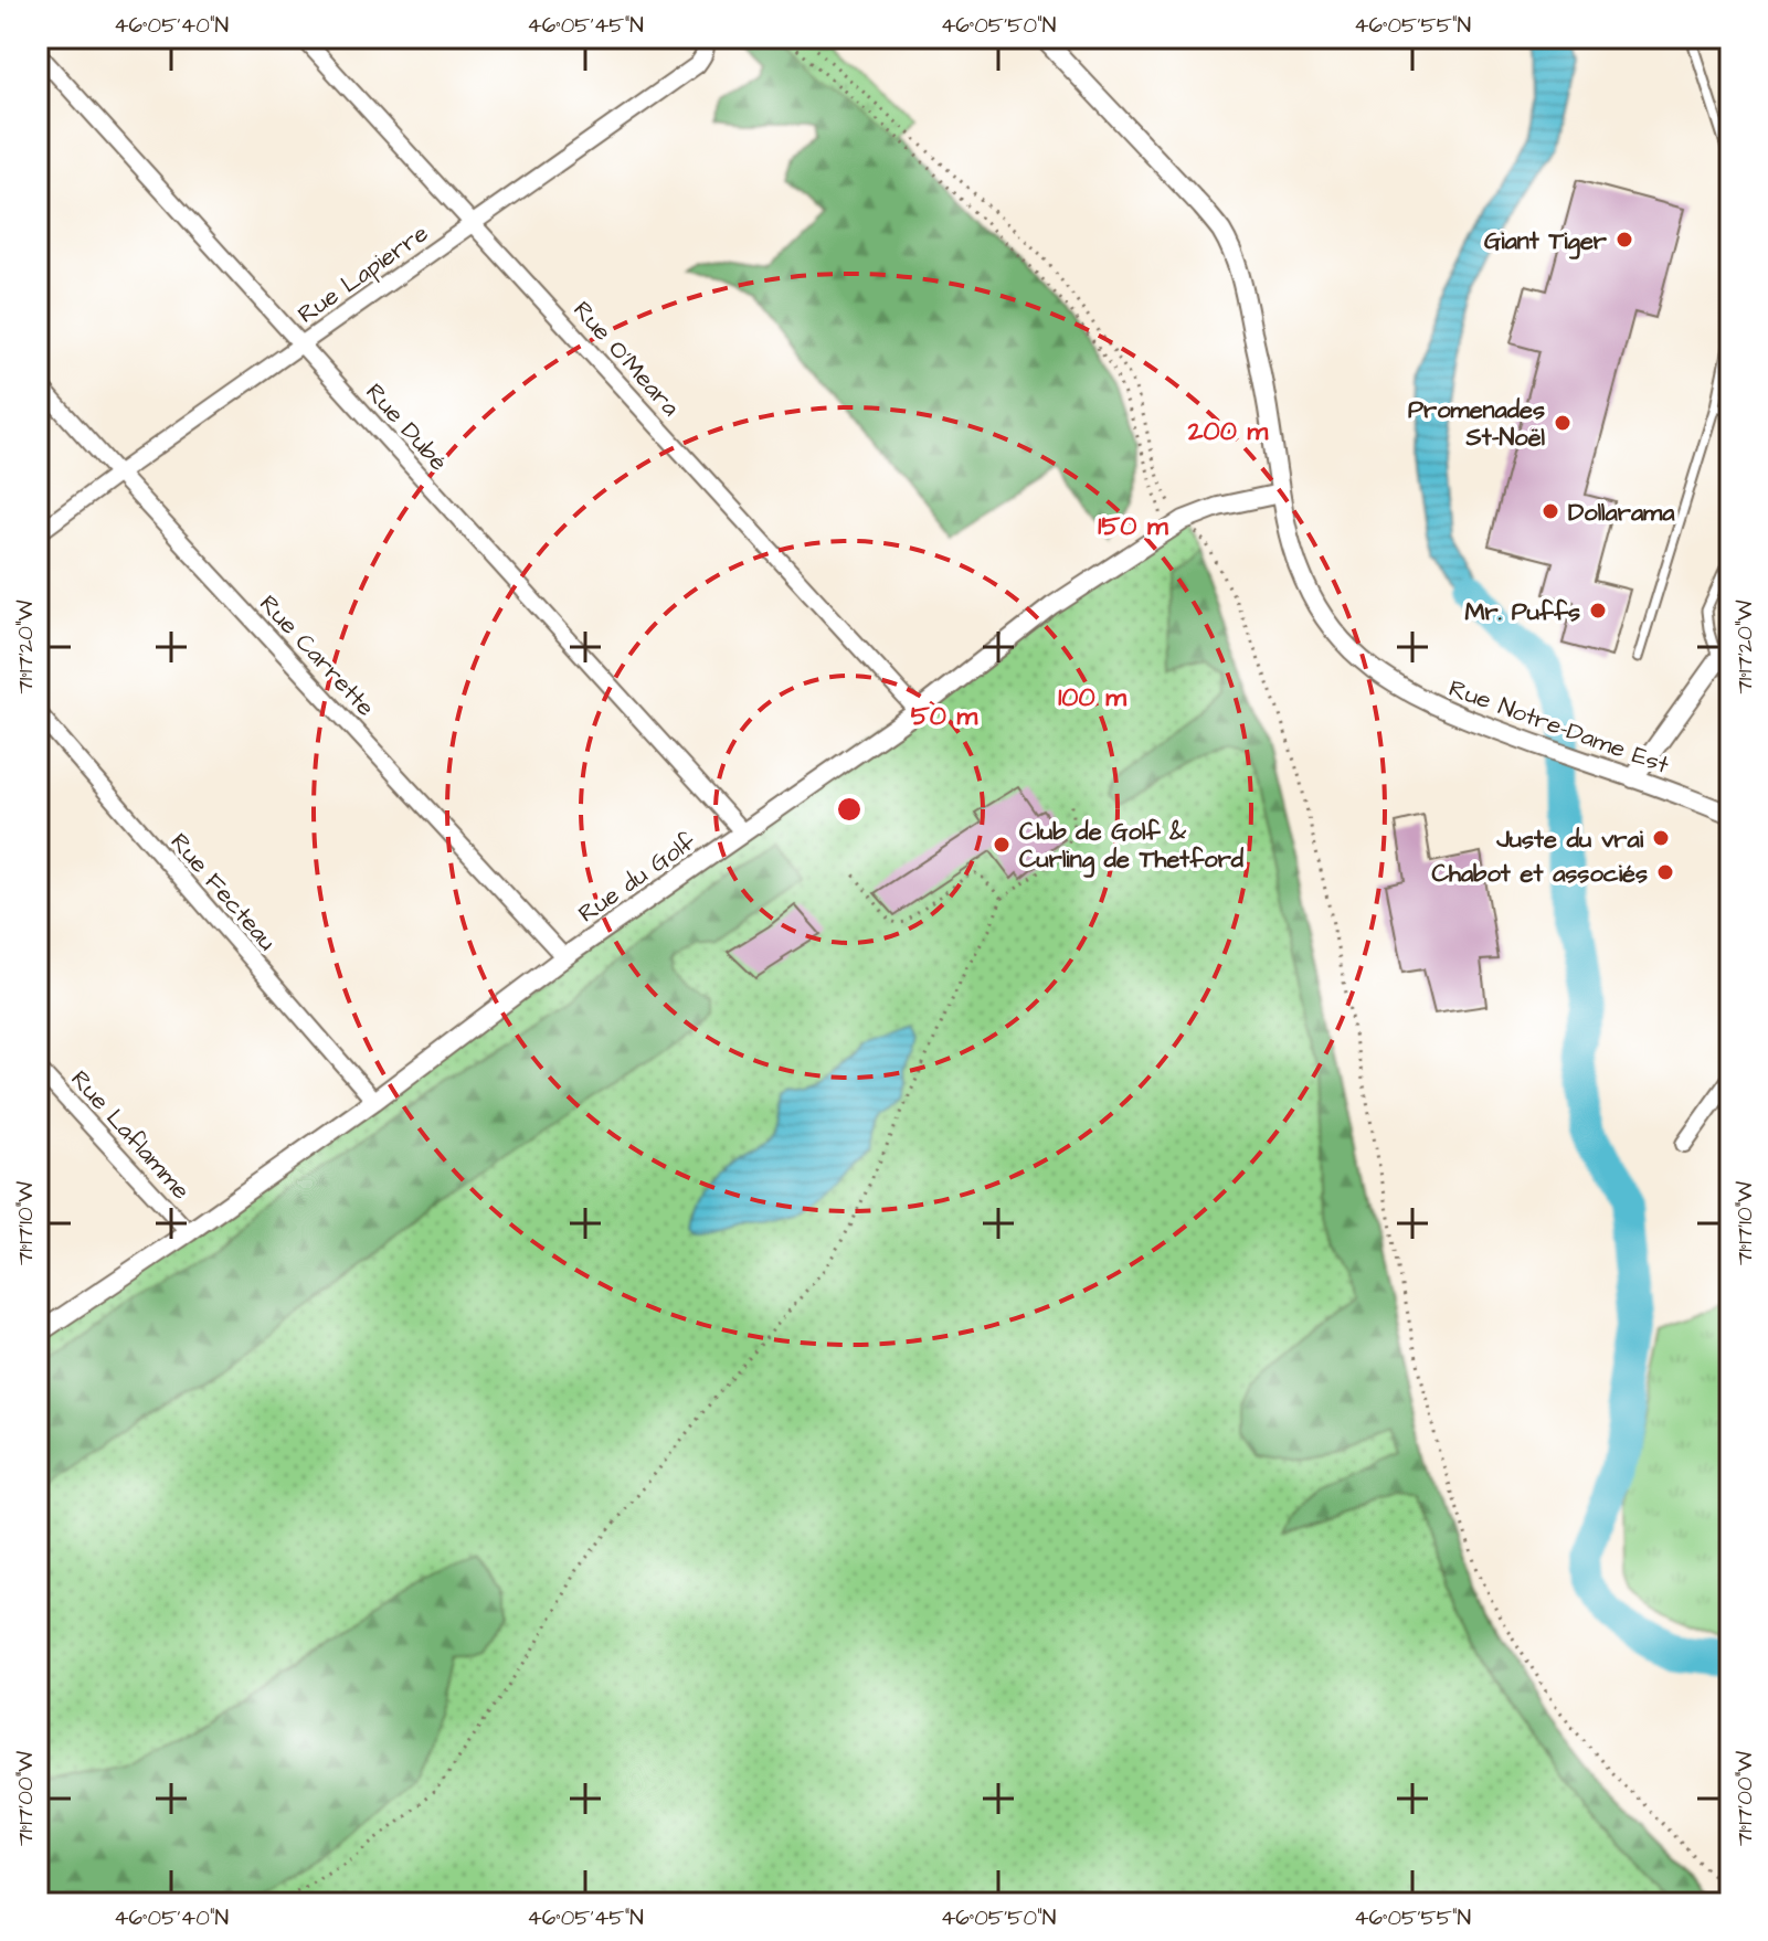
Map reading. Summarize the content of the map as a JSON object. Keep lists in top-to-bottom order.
{
  "streets": {
    "street": [
      "Rue Lapierre",
      "Rue O'Meara",
      "Rue Dubé",
      "Rue Carrette",
      "Rue Notre-Dame Est",
      "Rue du Golf",
      "Rue Fecteau",
      "Rue Laflamme"
    ]
  },
  "crossings": [
    ["Rue Lapierre", "Rue O'Meara"],
    ["Rue Lapierre", "Rue Dubé"],
    ["Rue Lapierre", "Rue Carrette"],
    ["Rue O'Meara", "Rue du Golf"],
    ["Rue Dubé", "Rue du Golf"],
    ["Rue Carrette", "Rue du Golf"],
    ["Rue Notre-Dame Est", "Rue du Golf"],
    ["Rue du Golf", "Rue Fecteau"],
    ["Rue du Golf", "Rue Laflamme"]
  ],
  "places": [
    "Giant Tiger",
    "Promenades St-Noël",
    "Dollarama",
    "Mr. Puffs",
    "Juste du vrai",
    "Club de Golf & Curling de Thetford",
    "Chabot et associés"
  ],
  "coordinates": [
    "46°05'40\"N",
    "46°05'45\"N",
    "46°05'50\"N",
    "46°05'55\"N",
    "71°17'20\"W",
    "71°17'10\"W",
    "71°17'00\"W"
  ],
  "rings": [
    "200 m",
    "150 m",
    "100 m",
    "50 m"
  ]
}
